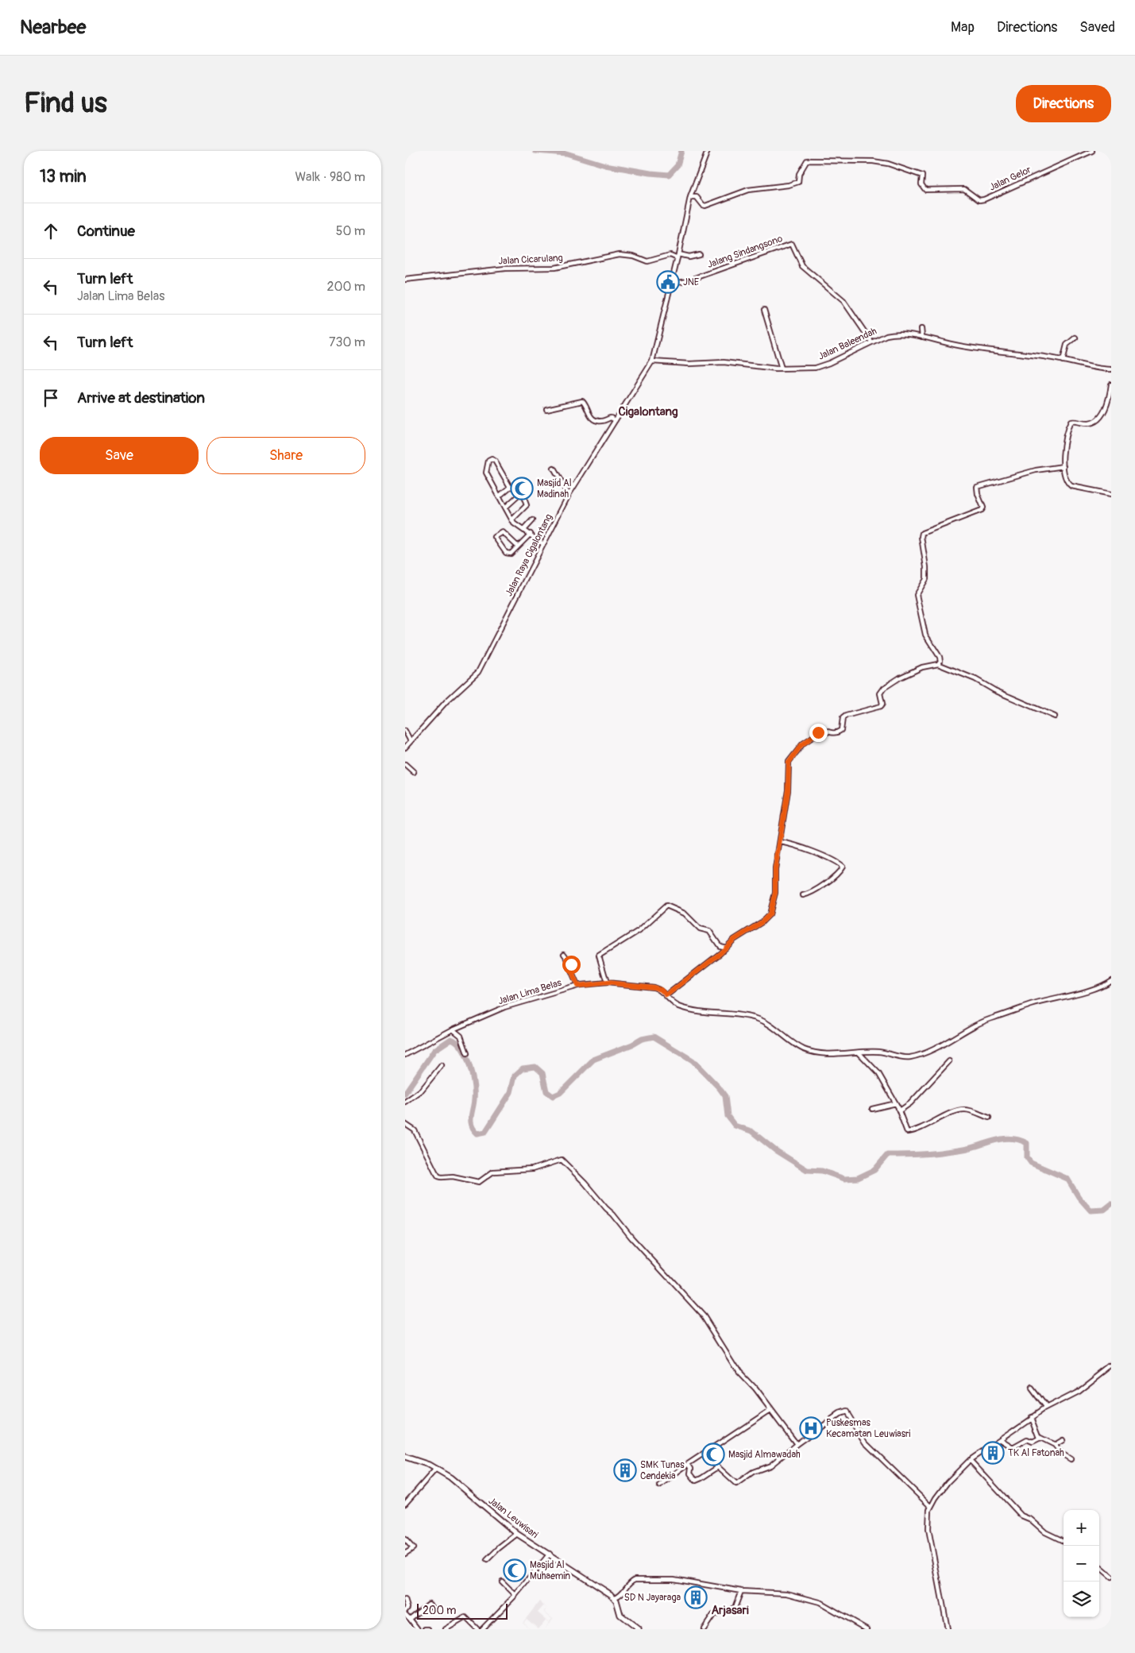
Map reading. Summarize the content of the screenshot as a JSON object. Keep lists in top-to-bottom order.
{
  "streets": {
    "main road": ["Jalan Leuwisari"],
    "street": [
      "Jalan Gelor",
      "Jalang Sindangsono",
      "Jalan Cicarulang",
      "Jalan Baleendah",
      "Jalan Raya Cigalontang",
      "Jalan Lima Belas"
    ]
  },
  "crossings": [
    ["Jalan Gelor", "Jalan Raya Cigalontang"],
    ["Jalang Sindangsono", "Jalan Baleendah"],
    ["Jalang Sindangsono", "Jalan Raya Cigalontang"],
    ["Jalan Cicarulang", "Jalan Raya Cigalontang"],
    ["Jalan Baleendah", "Jalan Raya Cigalontang"]
  ],
  "districts": ["Cigalontang", "Arjasari"],
  "places": {
    "public building": ["JNE"],
    "mosque": ["Masjid Al Madinah", "Masjid Almawadah", "Masjid Al Muhaemin"],
    "hospital": ["Puskesmas Kecamatan Leuwiasri"],
    "building": ["TK Al Fatonah", "SMK Tunas Cendekia", "SD N Jayaraga"]
  },
  "scale_bar": "200 m",
  "page": {
    "header": "Nearbee",
    "nav": ["Map", "Directions", "Saved"],
    "buttons": [
      "Directions",
      ["Save", "Share"]
    ],
    "title": "Find us",
    "heading": ["13 min", "Walk · 980 m"],
    "list": [
      ["Continue", "50 m"],
      ["Turn left", "Jalan Lima Belas", "200 m"],
      ["Turn left", "730 m"],
      "Arrive at destination"
    ],
    "map_buttons": ["+", "−"],
    "scale": "200 m"
  }
}
